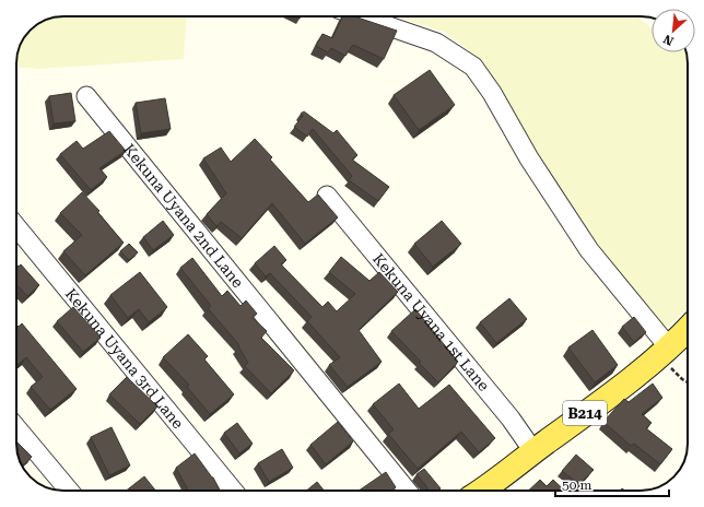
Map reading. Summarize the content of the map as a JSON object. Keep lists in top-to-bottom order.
{
  "streets": {
    "main road": ["B214"],
    "street": ["Kekuna Uyana 2nd Lane", "Kekuna Uyana 1st Lane", "Kekuna Uyana 3rd Lane"]
  },
  "crossings": [
    ["Kekuna Uyana 1st Lane", "B214"]
  ],
  "scale_bar": "50 m",
  "north": "bottom left"
}
